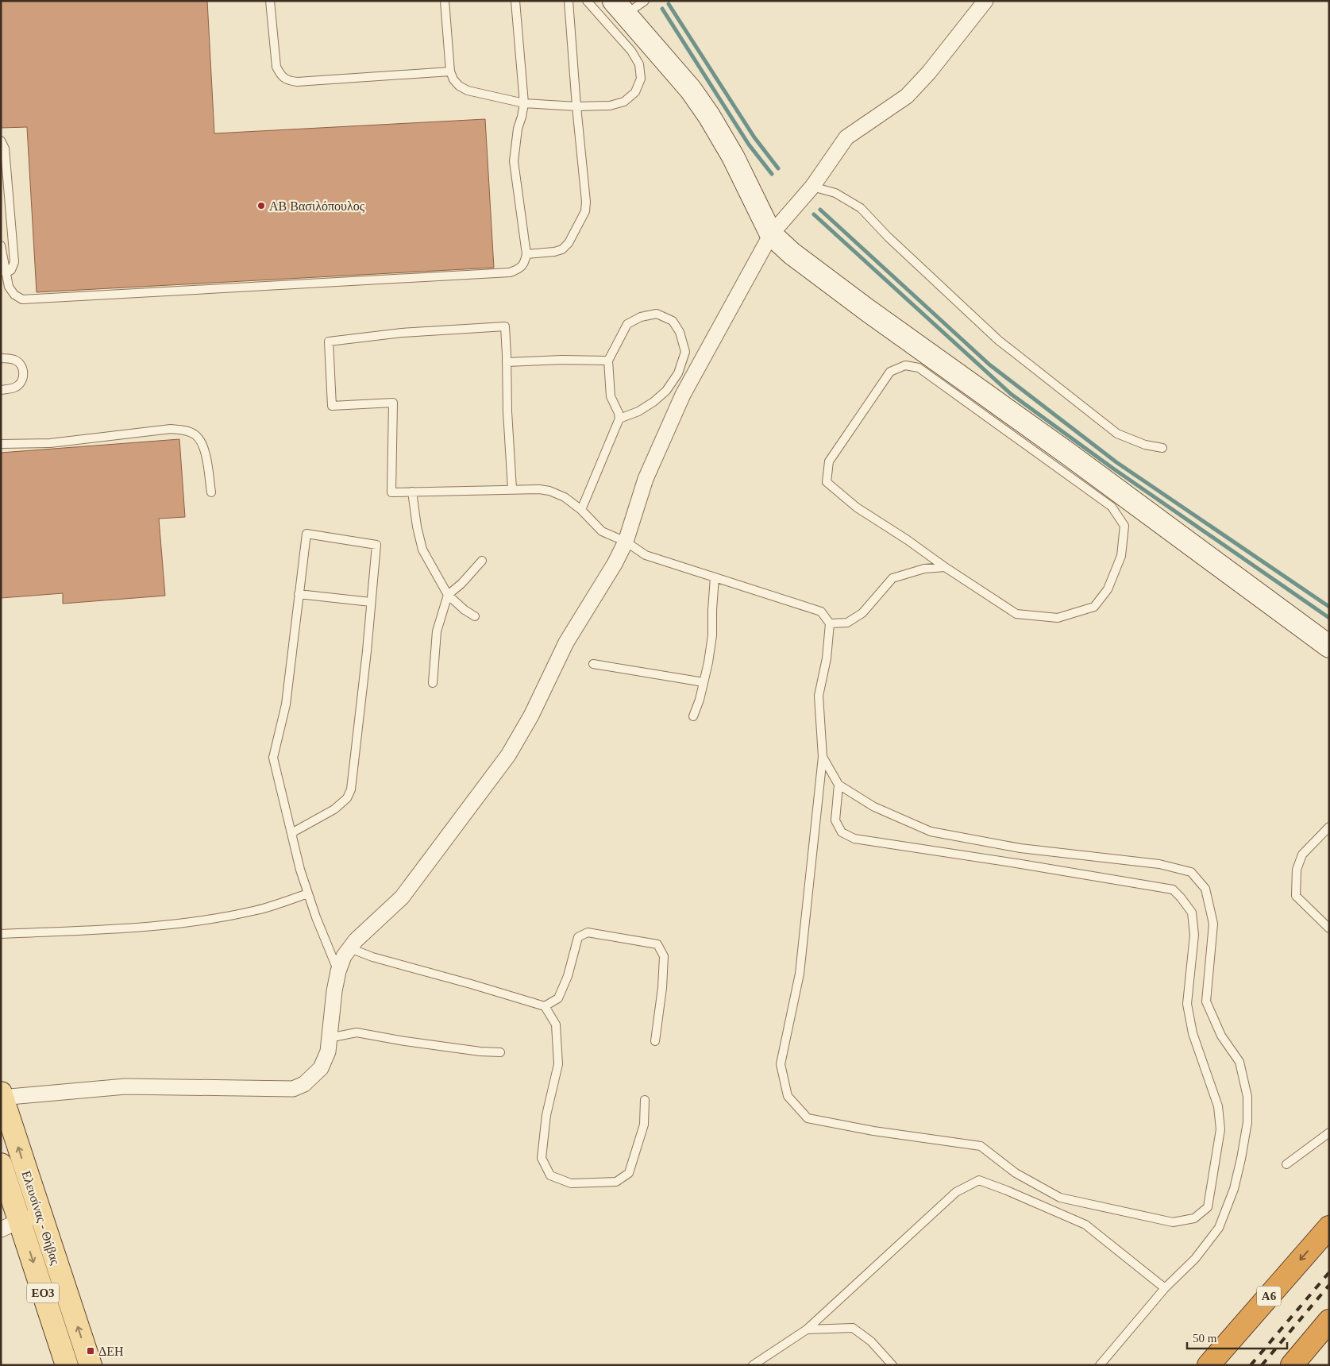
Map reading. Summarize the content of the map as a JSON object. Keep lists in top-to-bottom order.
{
  "streets": {
    "highway": ["Α6"],
    "main road": ["Ελευσίνας - Θήβας", "ΕΟ3"]
  },
  "places": {
    "other": ["ΑΒ Βασιλόπουλος"],
    "transit": ["ΔΕΗ"]
  },
  "scale_bar": "50 m"
}
